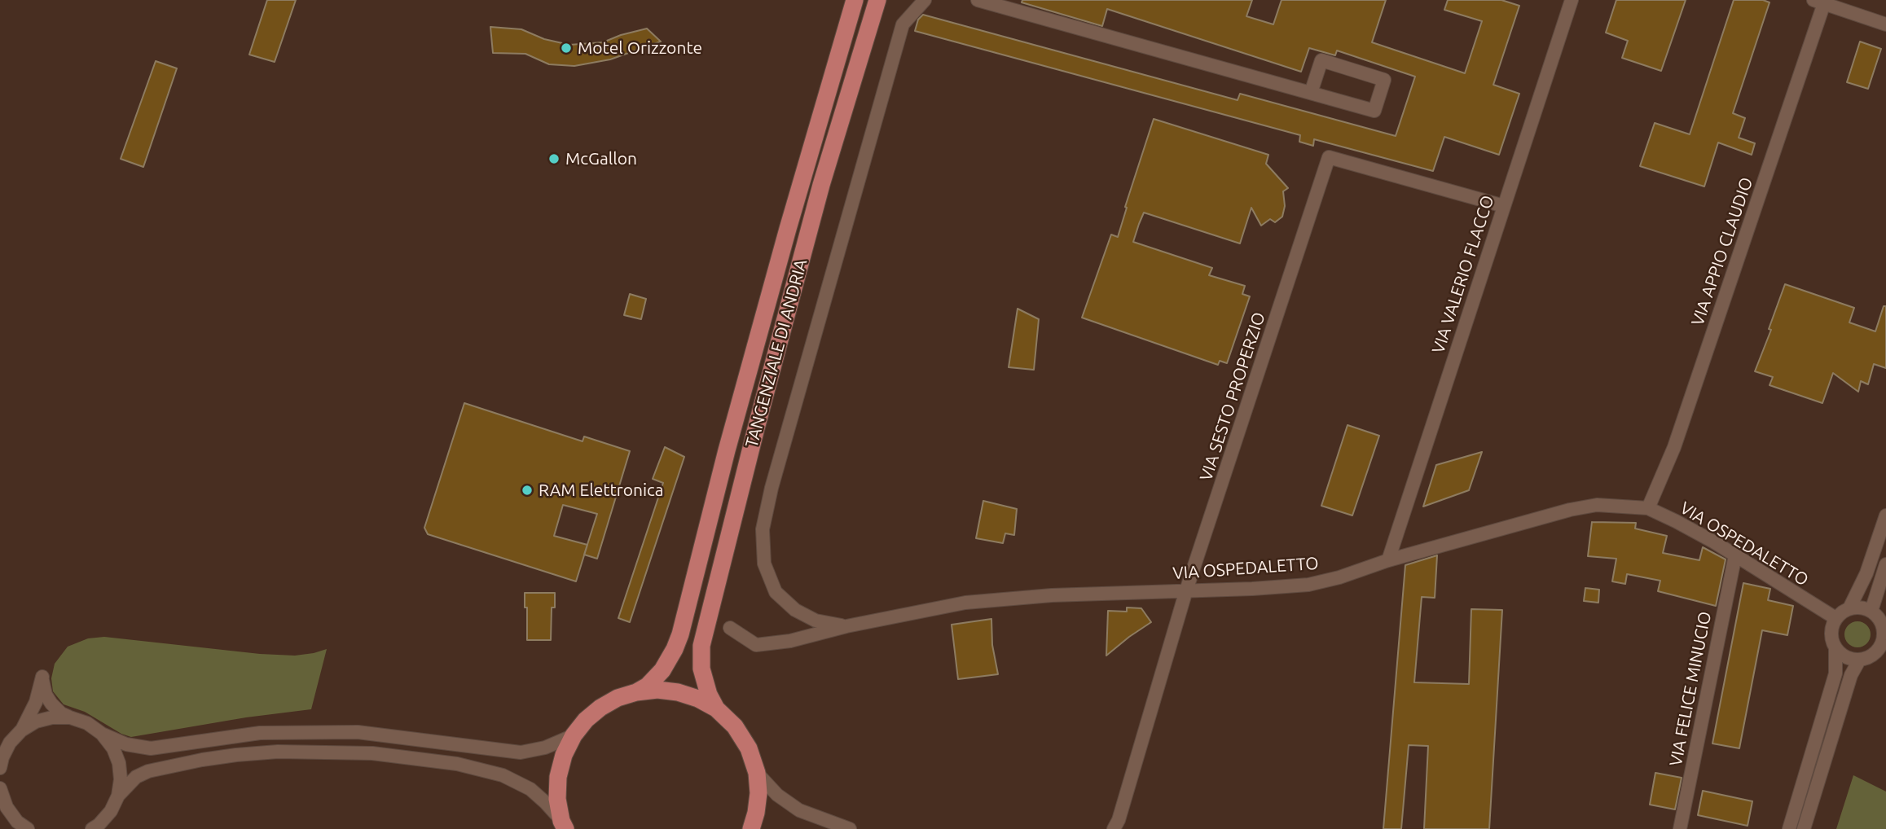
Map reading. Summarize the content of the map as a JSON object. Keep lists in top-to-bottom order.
{
  "streets": {
    "main road": ["TANGENZIALE DI ANDRIA"],
    "street": [
      "VIA APPIO CLAUDIO",
      "VIA VALERIO FLACCO",
      "VIA SESTO PROPERZIO",
      "VIA OSPEDALETTO",
      "VIA FELICE MINUCIO"
    ]
  },
  "crossings": [
    ["VIA APPIO CLAUDIO", "VIA OSPEDALETTO"],
    ["VIA VALERIO FLACCO", "VIA SESTO PROPERZIO"],
    ["VIA VALERIO FLACCO", "VIA OSPEDALETTO"],
    ["VIA SESTO PROPERZIO", "VIA OSPEDALETTO"],
    ["VIA OSPEDALETTO", "VIA FELICE MINUCIO"]
  ],
  "places": ["Motel Orizzonte", "McGallon", "RAM Elettronica"]
}
